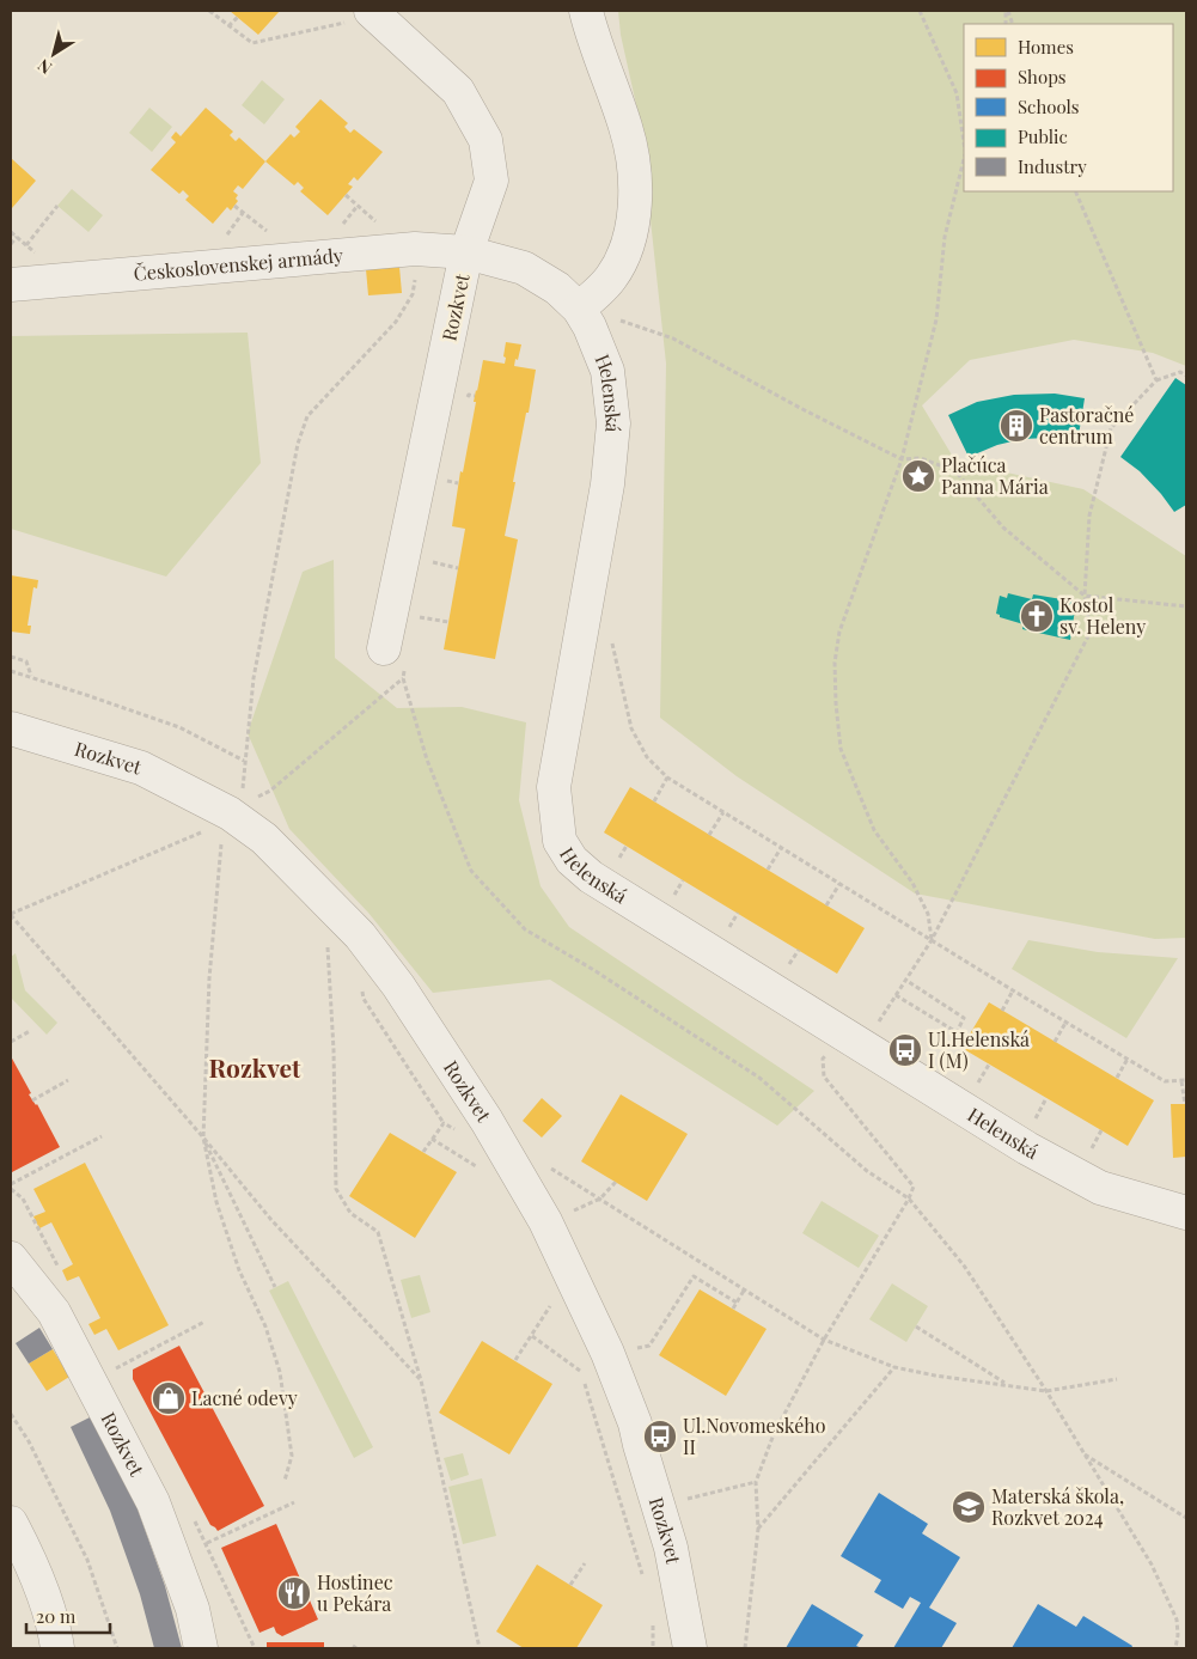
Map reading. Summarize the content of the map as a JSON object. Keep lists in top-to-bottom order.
{
  "streets": {
    "street": ["Československej armády", "Rozkvet", "Helenská"]
  },
  "crossings": [
    ["Československej armády", "Rozkvet"],
    ["Československej armády", "Helenská"],
    ["Rozkvet", "Helenská"]
  ],
  "districts": ["Rozkvet"],
  "places": {
    "building": ["Pastoračné centrum"],
    "place": ["Plačúca Panna Mária"],
    "church": ["Kostol sv. Heleny"],
    "bus stop": ["Ul.Helenská I (M)", "Ul.Novomeského II"],
    "shop": ["Lacné odevy"],
    "school or university": ["Materská škola, Rozkvet 2024"],
    "restaurant": ["Hostinec u Pekára"]
  },
  "legend": [
    "Homes",
    "Shops",
    "Schools",
    "Public",
    "Industry"
  ],
  "scale_bar": "20 m",
  "north": "bottom left"
}
